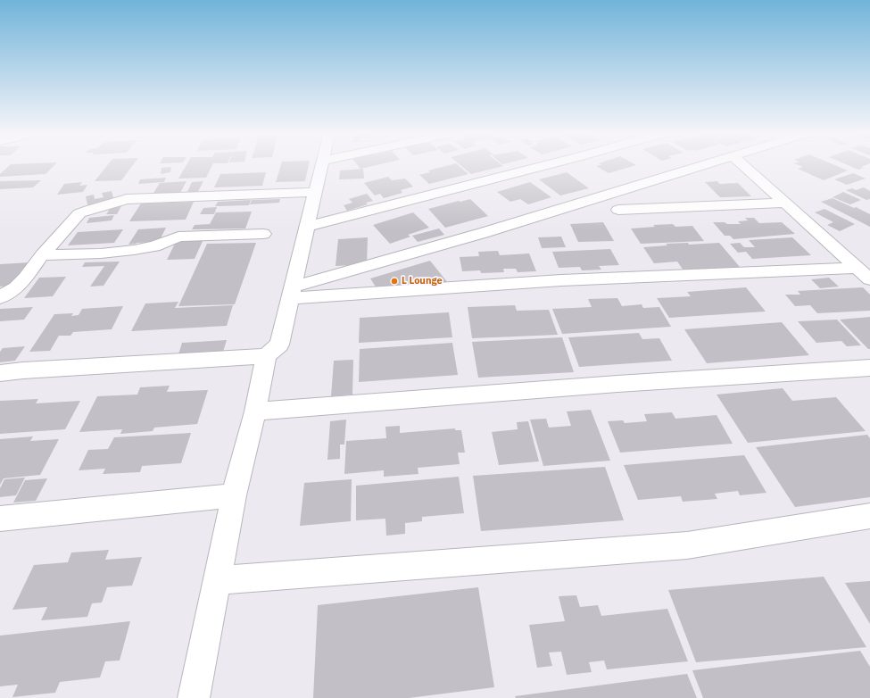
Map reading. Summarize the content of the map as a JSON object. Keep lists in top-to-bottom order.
{
  "places": ["L Lounge"]
}
